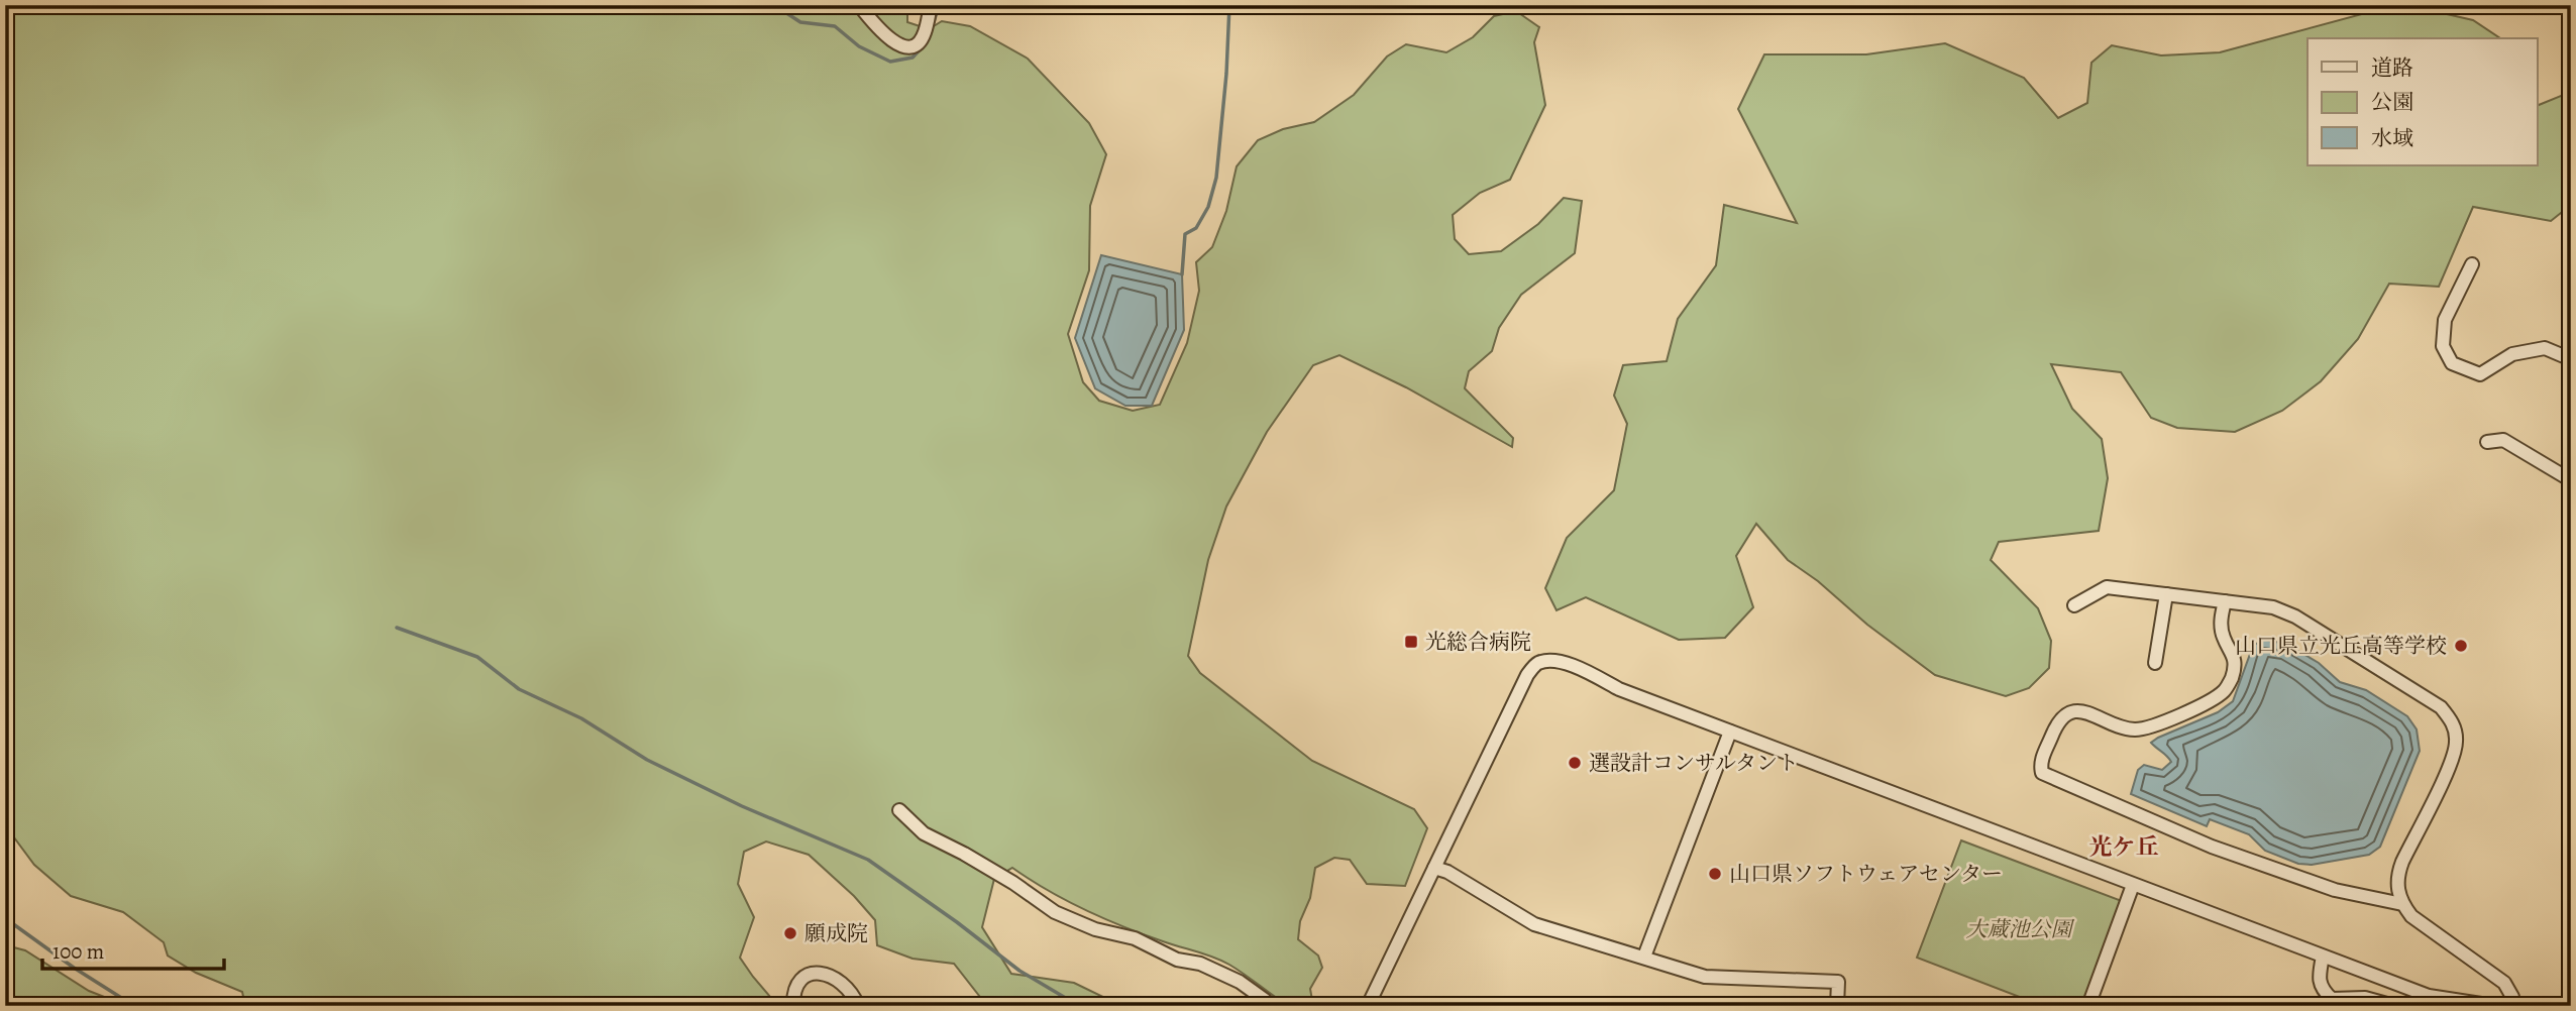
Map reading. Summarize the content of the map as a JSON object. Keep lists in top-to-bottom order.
{
  "districts": ["光ケ丘"],
  "parks": ["大蔵池公園"],
  "places": {
    "transit": ["光総合病院"],
    "other": [
      "山口県立光丘高等学校",
      "選設計コンサルタント",
      "山口県ソフトウェアセンター",
      "願成院"
    ]
  },
  "legend": ["道路", "公園", "水域"],
  "scale_bar": "100 m"
}
